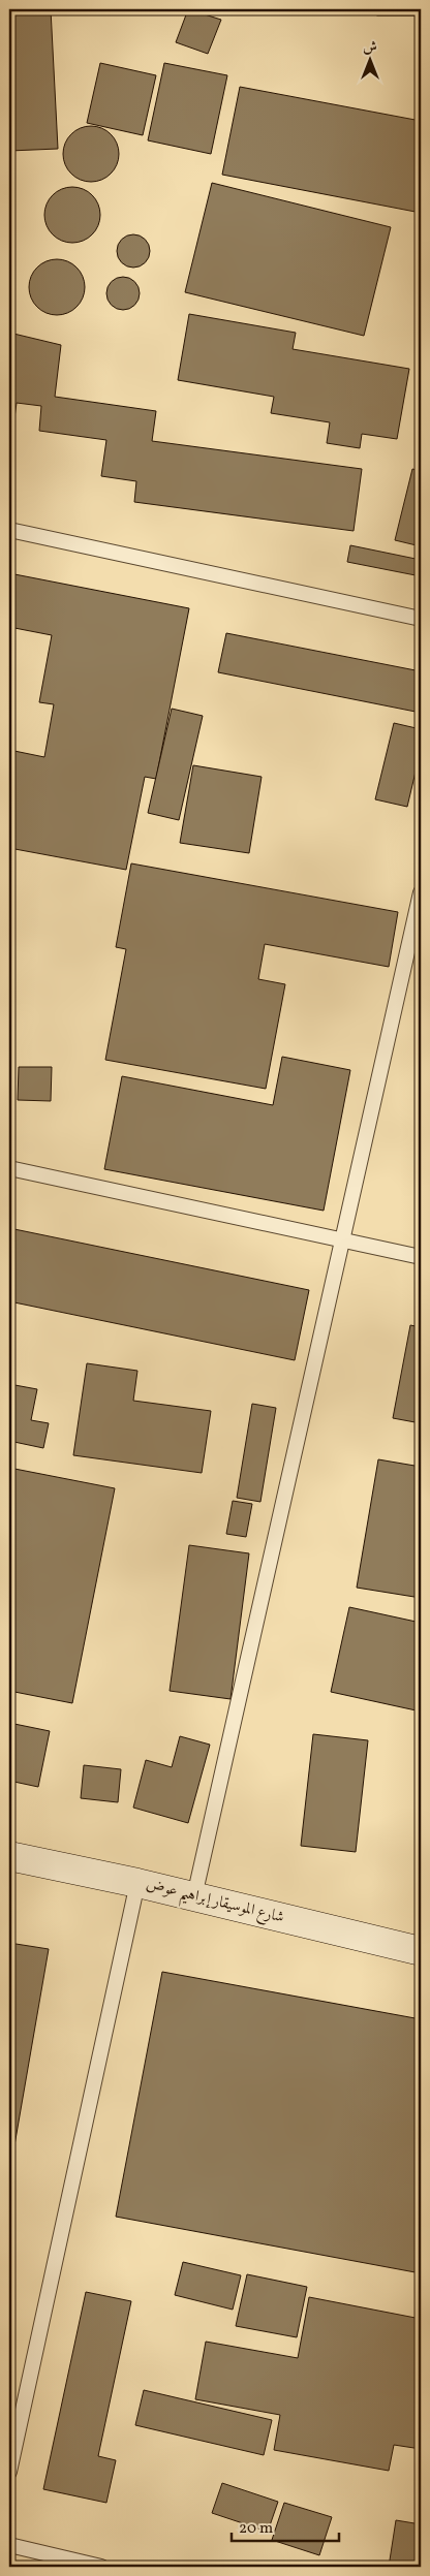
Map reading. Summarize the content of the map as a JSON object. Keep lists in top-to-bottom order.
{
  "streets": {
    "street": ["شارع الموسيقار إبراهيم عوض"]
  },
  "scale_bar": "20 m",
  "north": "top"
}
